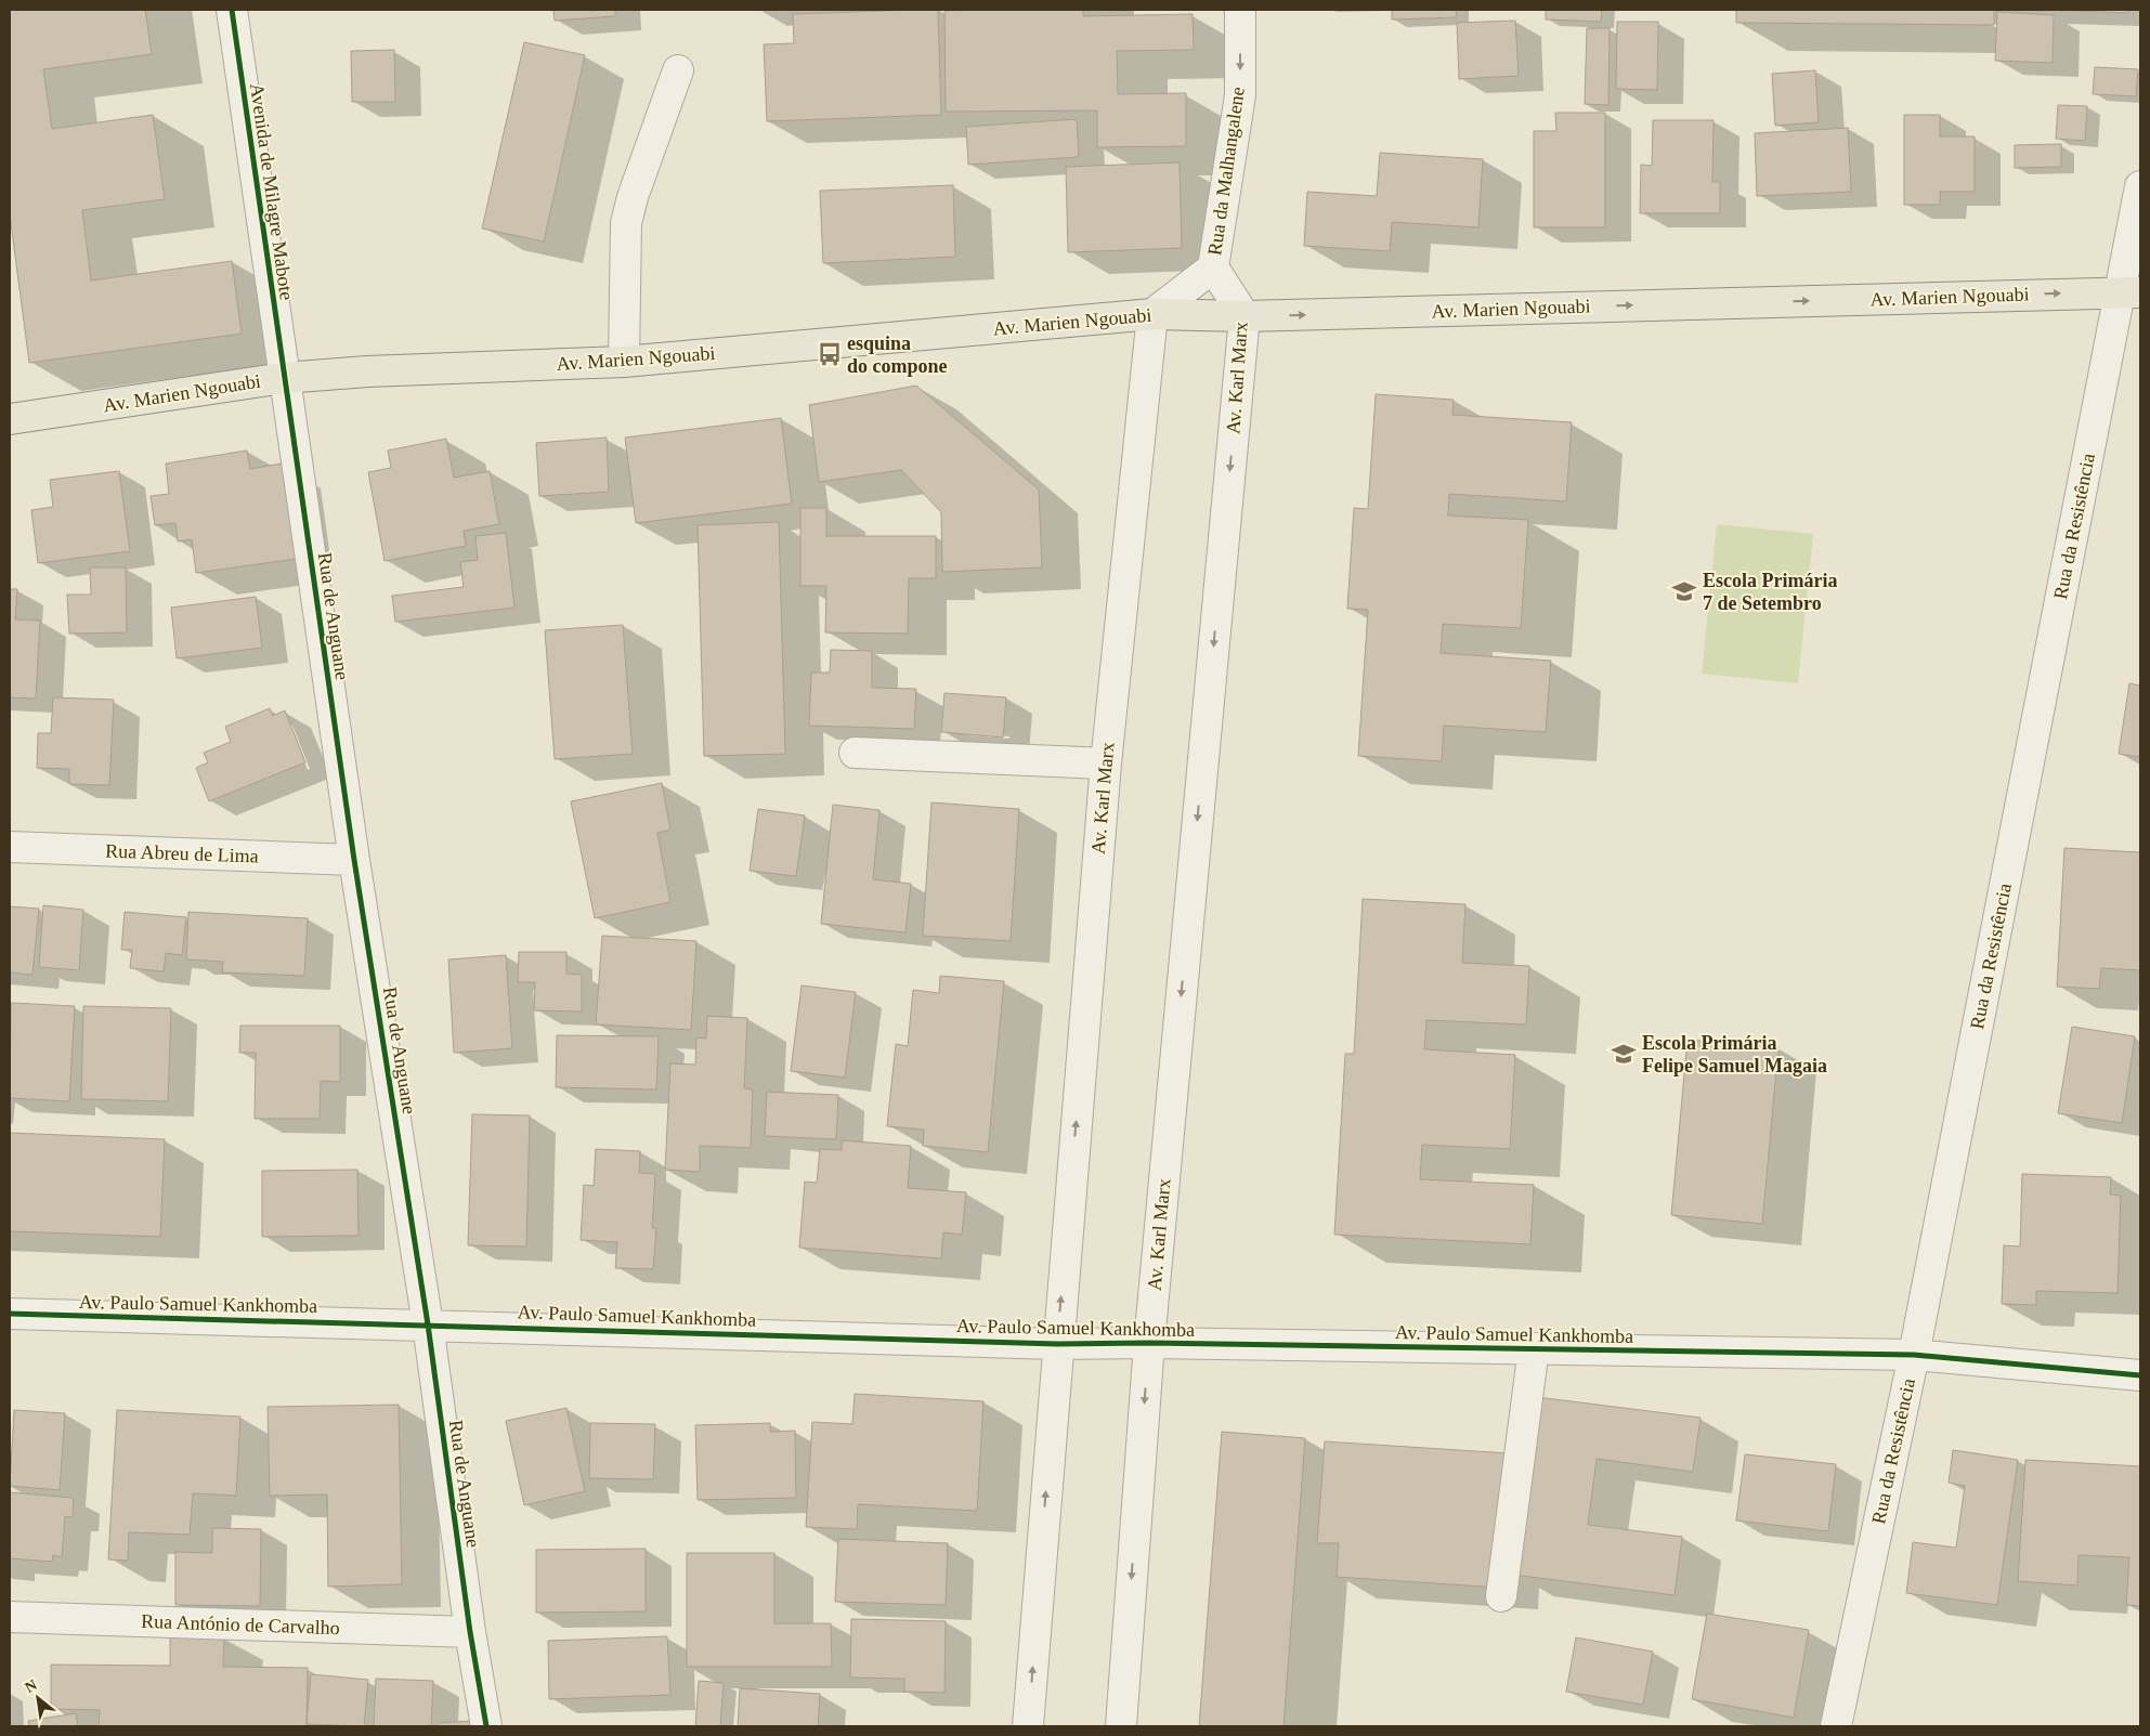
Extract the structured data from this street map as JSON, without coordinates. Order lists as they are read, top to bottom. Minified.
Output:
{"streets":{"main road":["Av. Marien Ngouabi"],"street":["Rua da Malhangalene","Avenida de Milagre Mabote","Av. Karl Marx","Rua da Resistência","Rua de Anguane","Rua Abreu de Lima","Av. Paulo Samuel Kankhomba","Rua António de Carvalho"]},"crossings":[["Rua da Malhangalene","Av. Karl Marx"],["Avenida de Milagre Mabote","Av. Marien Ngouabi"],["Avenida de Milagre Mabote","Rua de Anguane"],["Av. Marien Ngouabi","Av. Karl Marx"],["Av. Marien Ngouabi","Rua da Resistência"],["Av. Marien Ngouabi","Rua de Anguane"],["Av. Karl Marx","Av. Paulo Samuel Kankhomba"],["Rua da Resistência","Av. Paulo Samuel Kankhomba"],["Rua de Anguane","Rua Abreu de Lima"],["Rua de Anguane","Av. Paulo Samuel Kankhomba"],["Rua de Anguane","Rua António de Carvalho"]],"one_way":["Rua da Malhangalene","Av. Marien Ngouabi"],"places":{"bus stop":["esquina do compone"],"school or university":["Escola Primária 7 de Setembro","Escola Primária Felipe Samuel Magaia"]},"north":"top left"}
